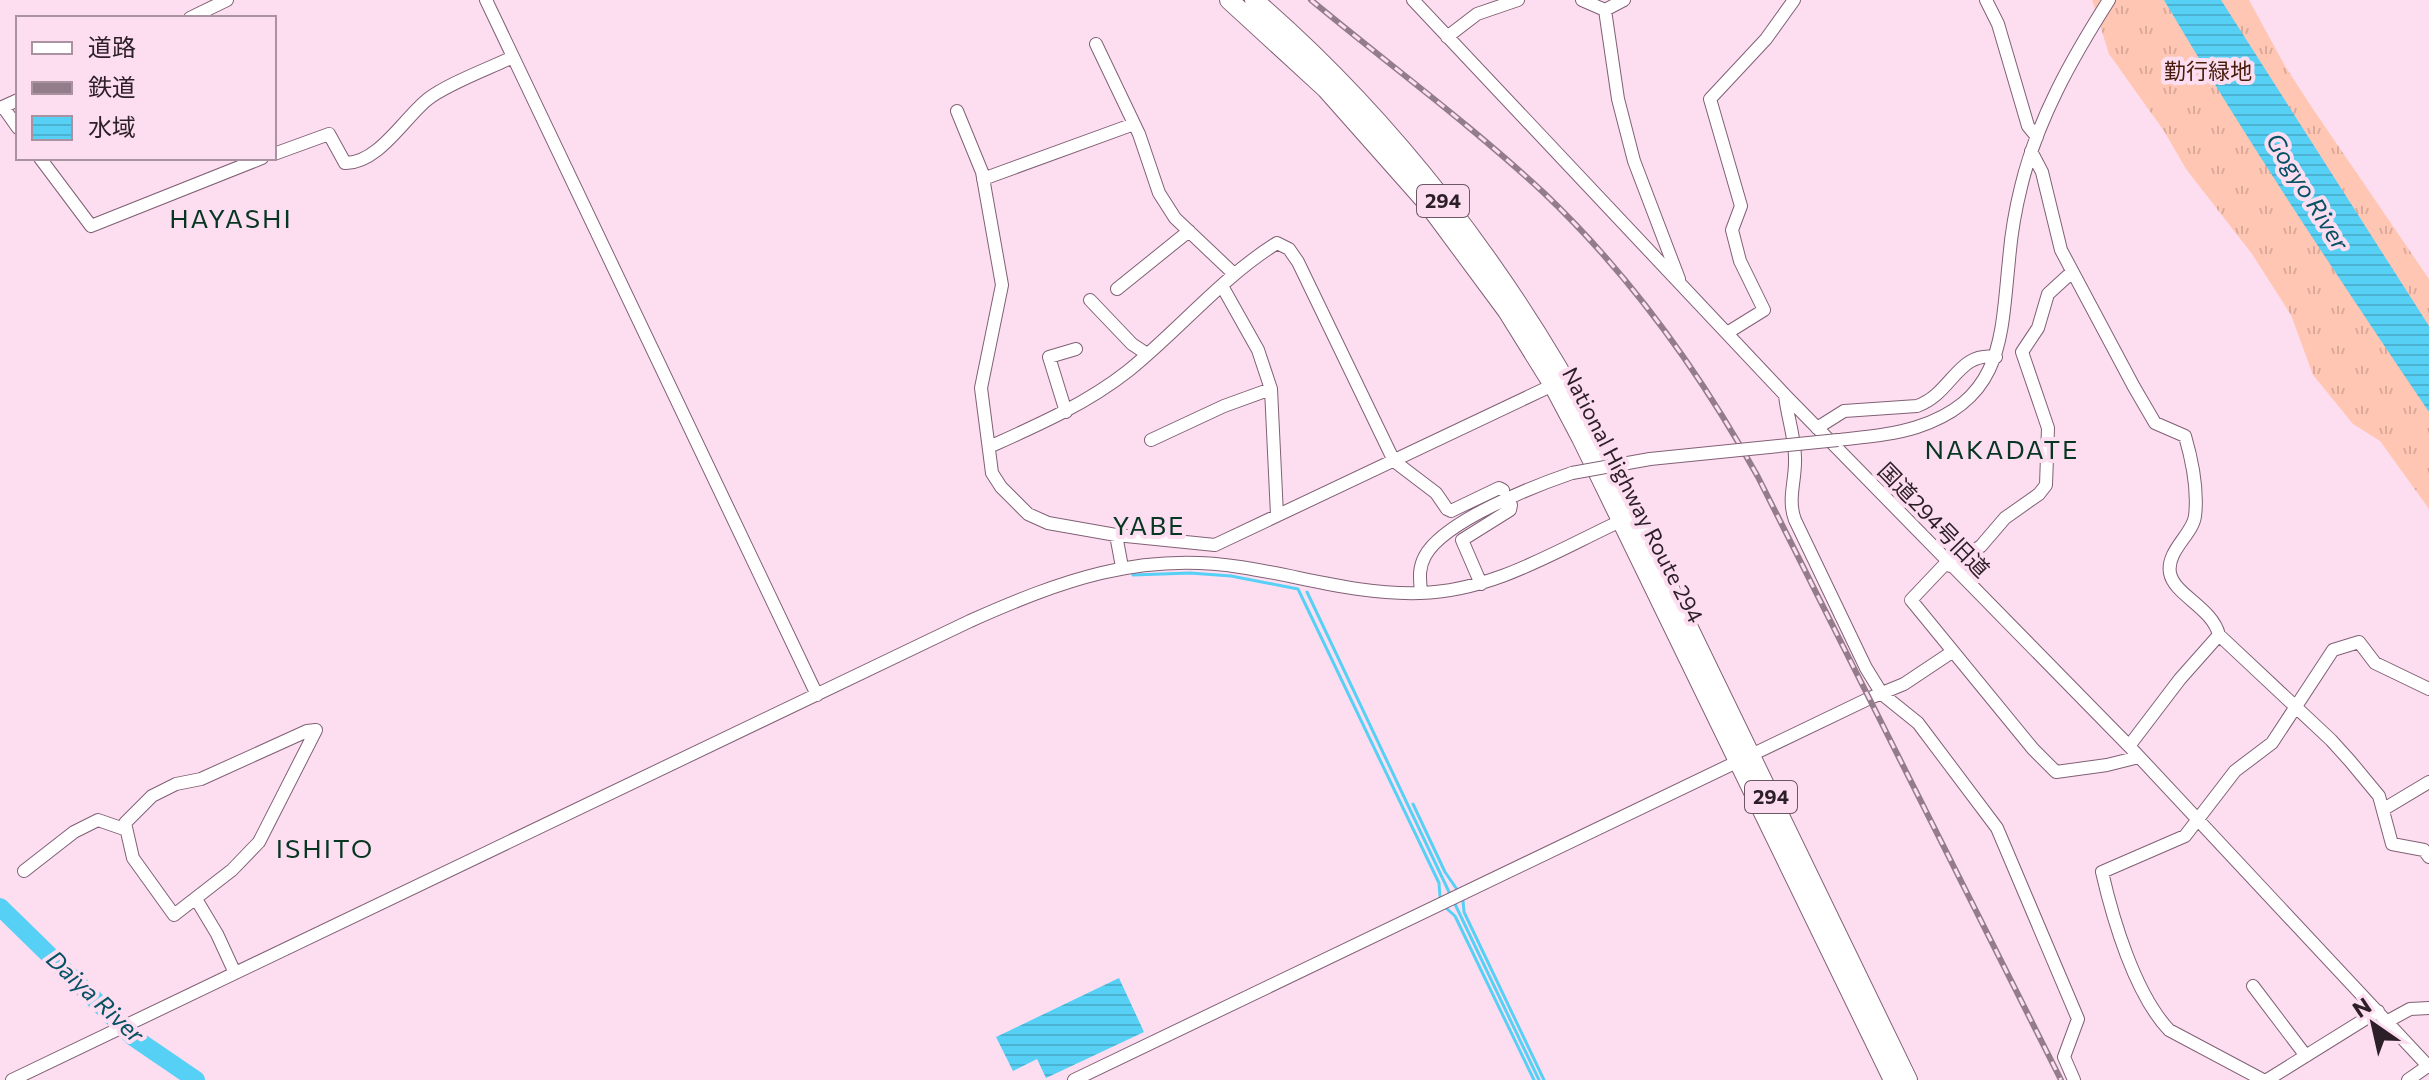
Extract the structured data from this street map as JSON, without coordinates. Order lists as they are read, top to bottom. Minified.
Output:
{"streets":{"highway":["294","National Highway Route 294"],"street":["国道294号旧道"]},"districts":["HAYASHI","NAKADATE","YABE","ISHITO"],"water":["Gogyo River","Daiya River"],"parks":["勤行緑地"],"legend":["道路","鉄道","水域"],"north":"top left"}
